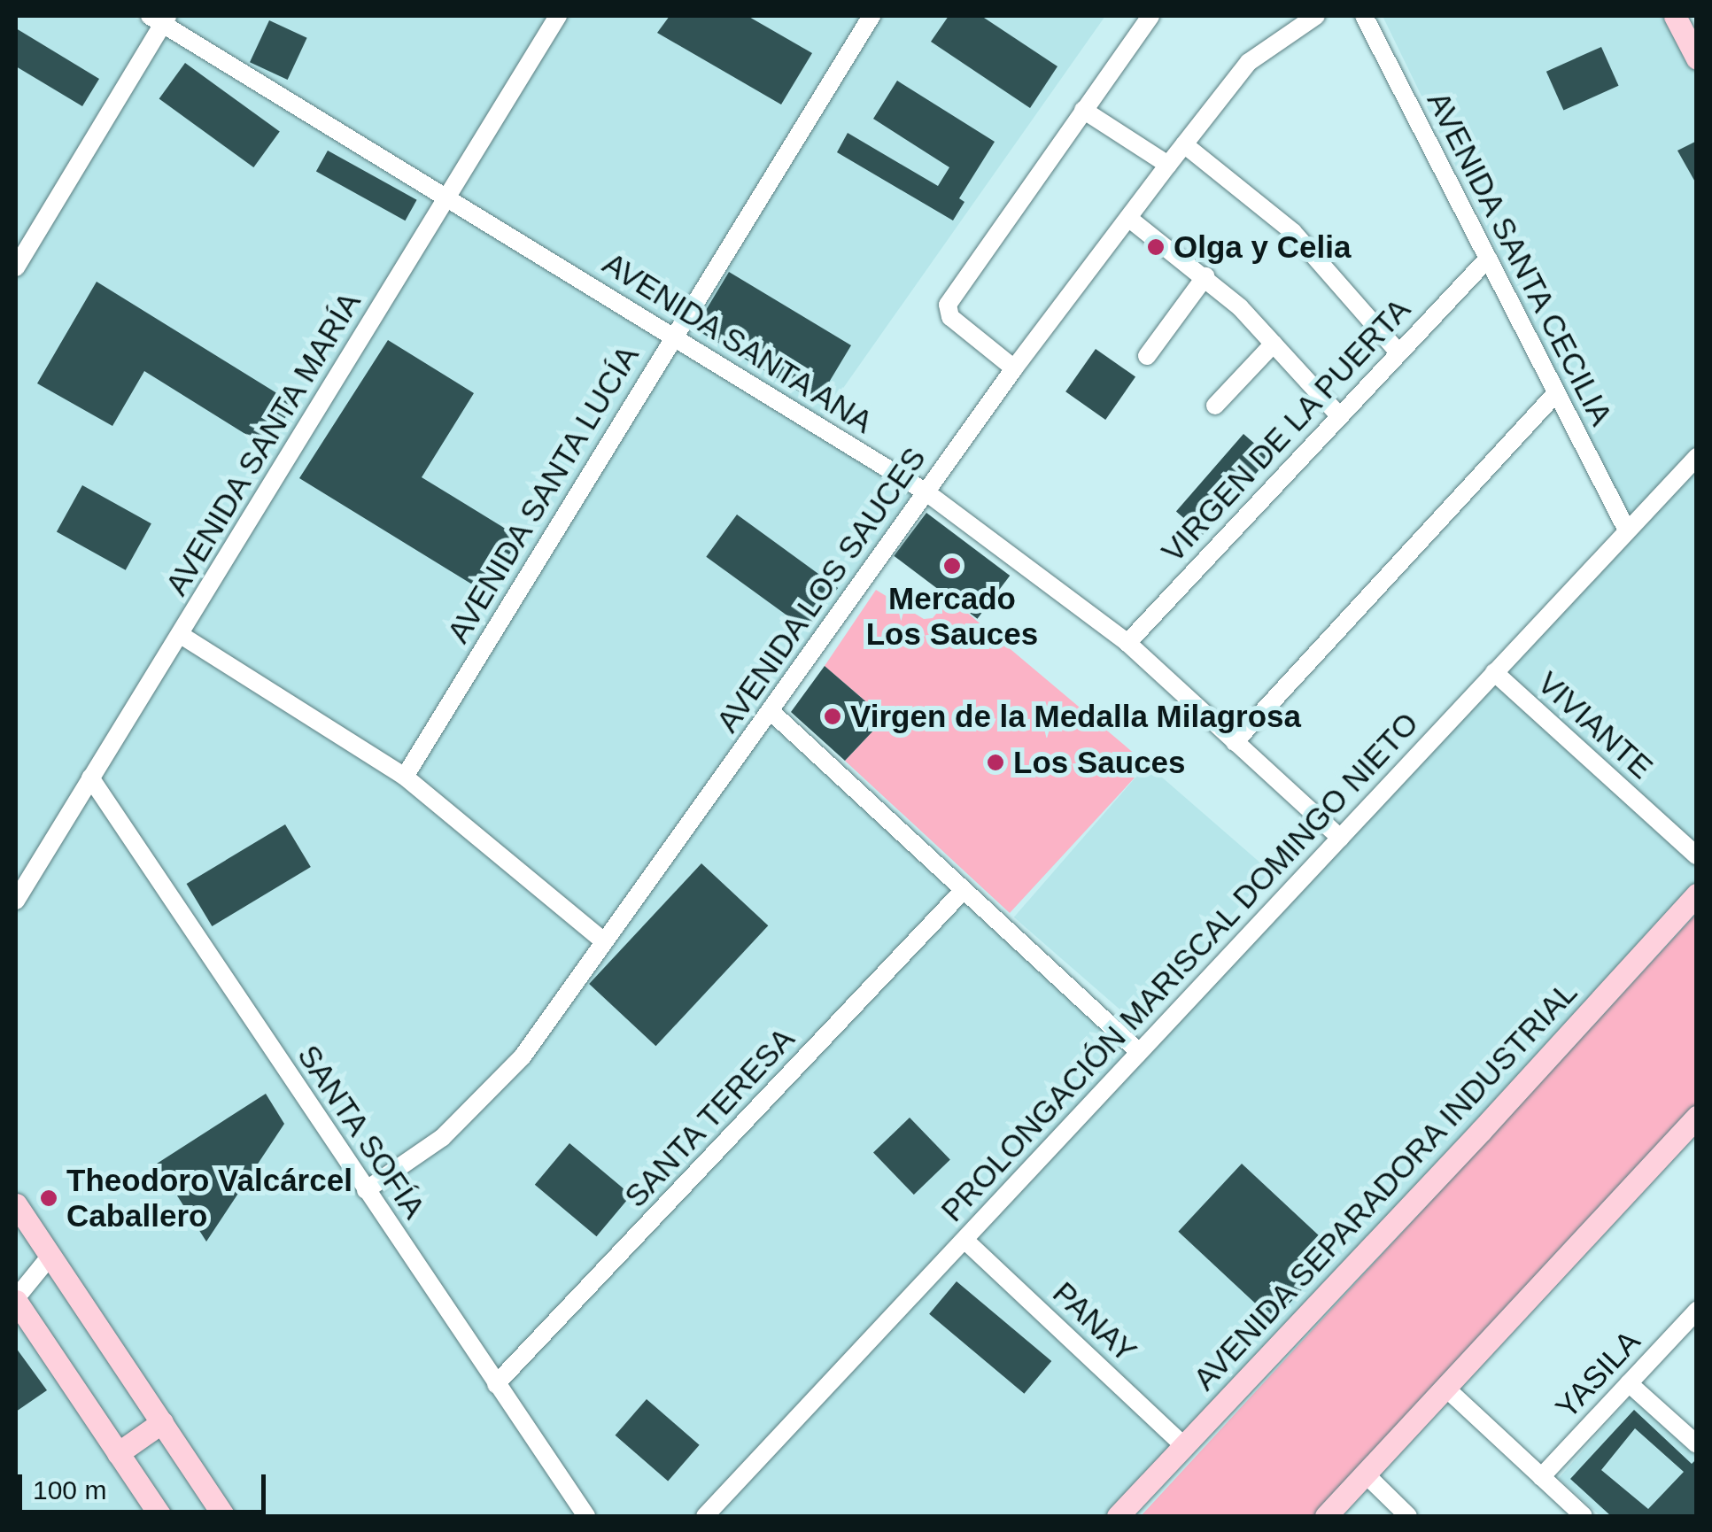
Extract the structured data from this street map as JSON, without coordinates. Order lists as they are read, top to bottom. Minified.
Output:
{"streets":{"main road":["AVENIDA SEPARADORA INDUSTRIAL"],"street":["AVENIDA SANTA CECILIA","AVENIDA SANTA ANA","VIRGEN DE LA PUERTA","AVENIDA SANTA MARÍA","AVENIDA SANTA LUCÍA","AVENIDA LOS SAUCES","VIVIANTE","PROLONGACIÓN MARISCAL DOMINGO NIETO","SANTA TERESA","SANTA SOFÍA","PANAY","YASILA"]},"crossings":[["AVENIDA SANTA CECILIA","VIRGEN DE LA PUERTA"],["AVENIDA SANTA CECILIA","PROLONGACIÓN MARISCAL DOMINGO NIETO"],["AVENIDA SANTA ANA","VIRGEN DE LA PUERTA"],["AVENIDA SANTA ANA","AVENIDA SANTA MARÍA"],["AVENIDA SANTA ANA","AVENIDA SANTA LUCÍA"],["AVENIDA SANTA ANA","AVENIDA LOS SAUCES"],["AVENIDA SANTA ANA","PROLONGACIÓN MARISCAL DOMINGO NIETO"],["AVENIDA SANTA MARÍA","SANTA SOFÍA"],["AVENIDA LOS SAUCES","SANTA SOFÍA"],["VIVIANTE","PROLONGACIÓN MARISCAL DOMINGO NIETO"],["PROLONGACIÓN MARISCAL DOMINGO NIETO","PANAY"],["SANTA TERESA","SANTA SOFÍA"],["AVENIDA SEPARADORA INDUSTRIAL","PANAY"]],"places":["Olga y Celia","Mercado Los Sauces","Virgen de la Medalla Milagrosa","Los Sauces","Theodoro Valcárcel Caballero"],"scale_bar":"100 m"}
